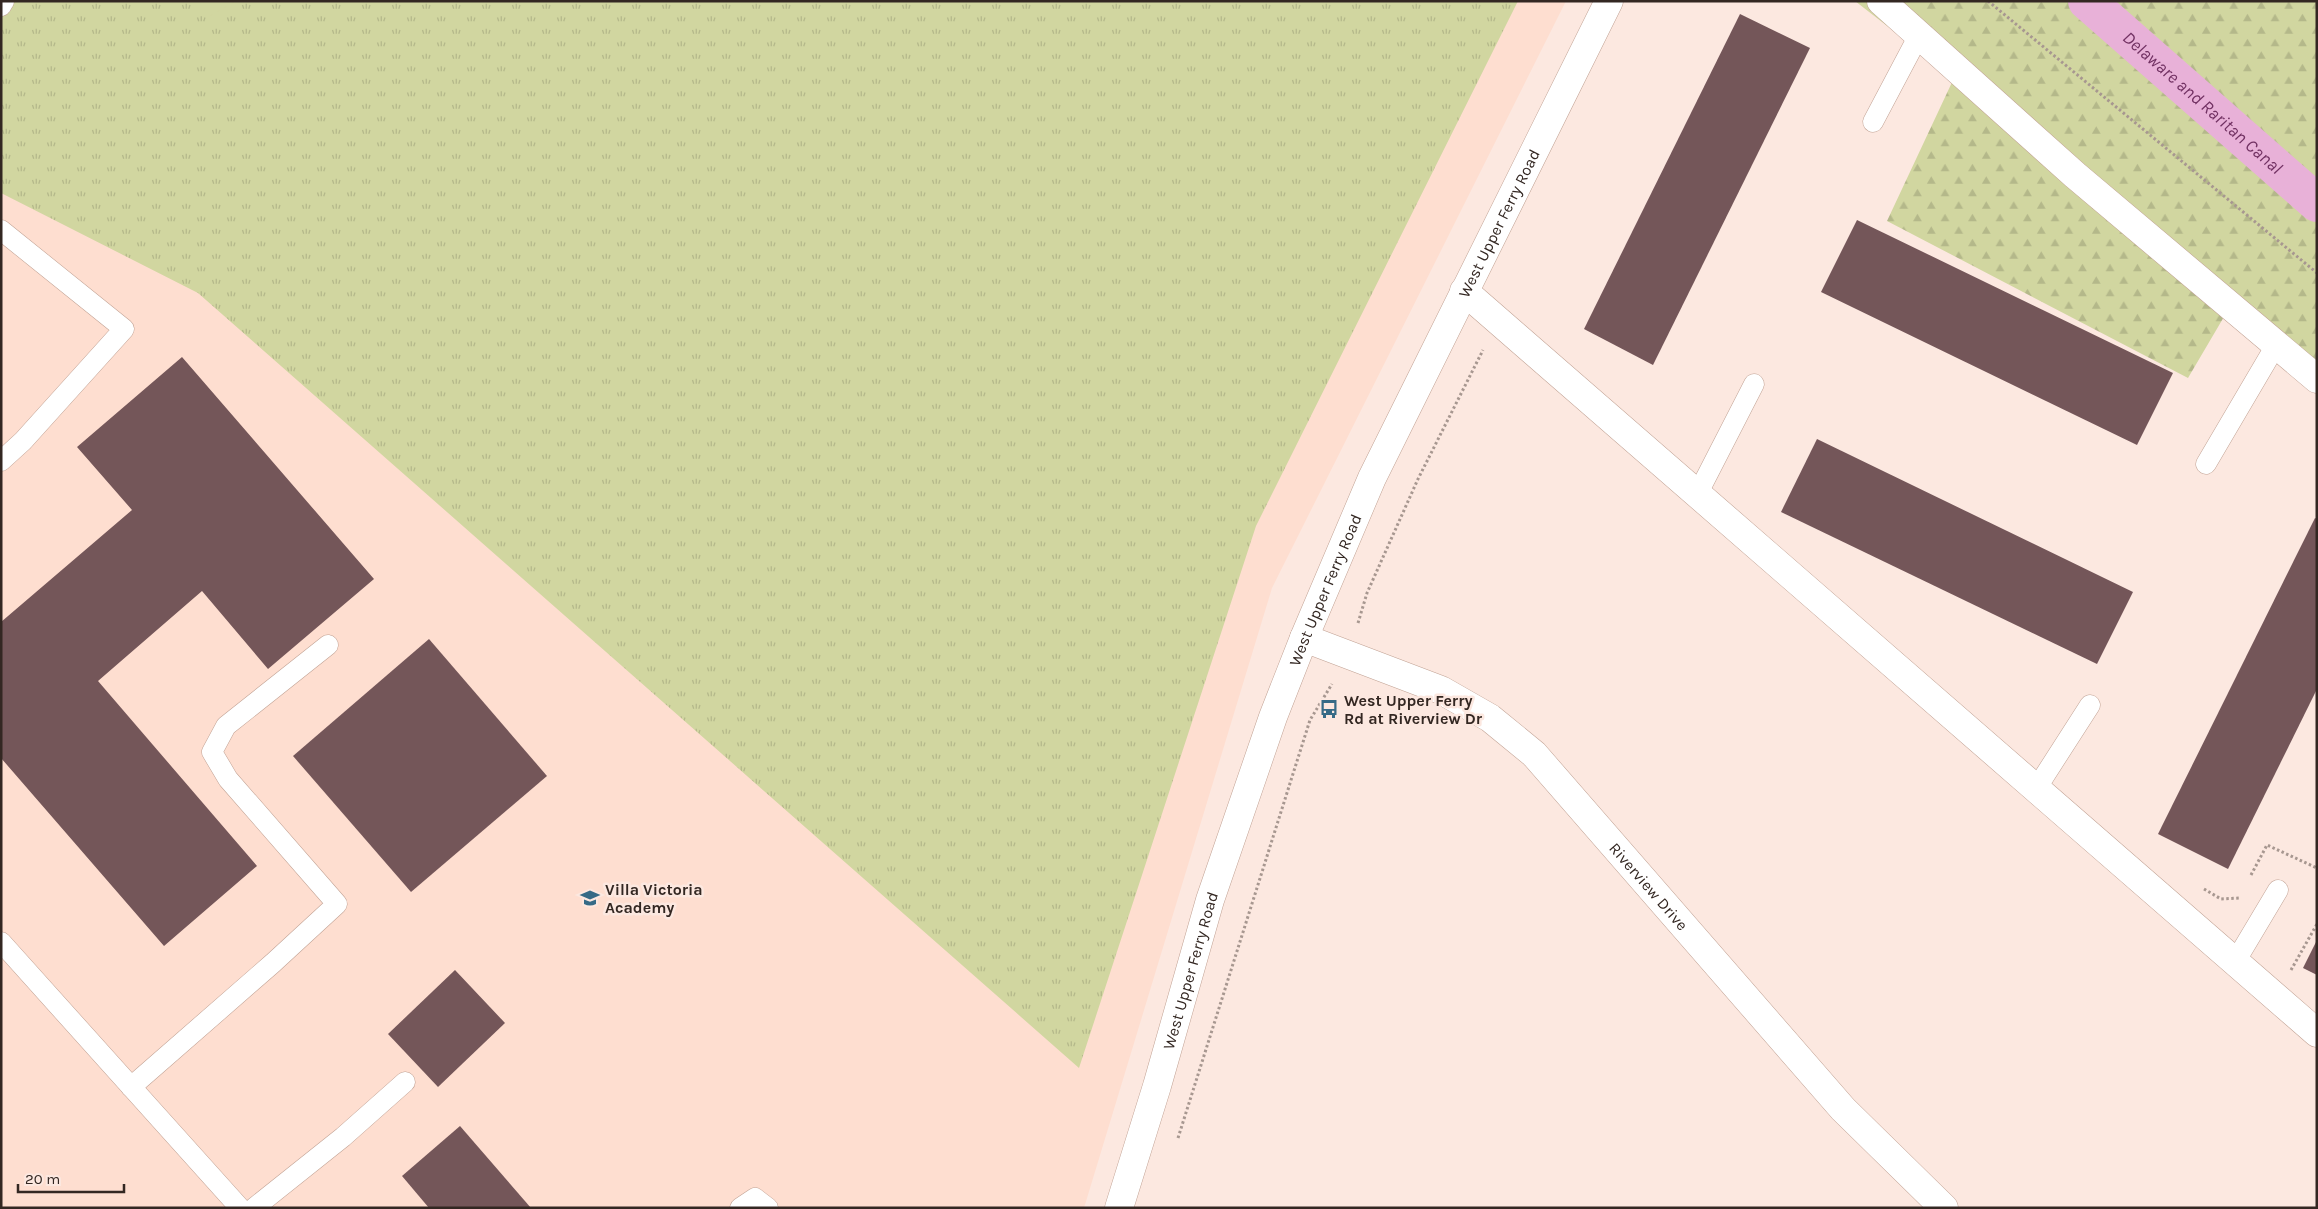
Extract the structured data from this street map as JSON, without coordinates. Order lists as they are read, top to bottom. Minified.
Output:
{"streets":{"street":["West Upper Ferry Road","Riverview Drive"]},"crossings":[["West Upper Ferry Road","Riverview Drive"]],"water":["Delaware and Raritan Canal"],"places":{"bus stop":["West Upper Ferry Rd at Riverview Dr"],"school or university":["Villa Victoria Academy"]},"scale_bar":"20 m"}
